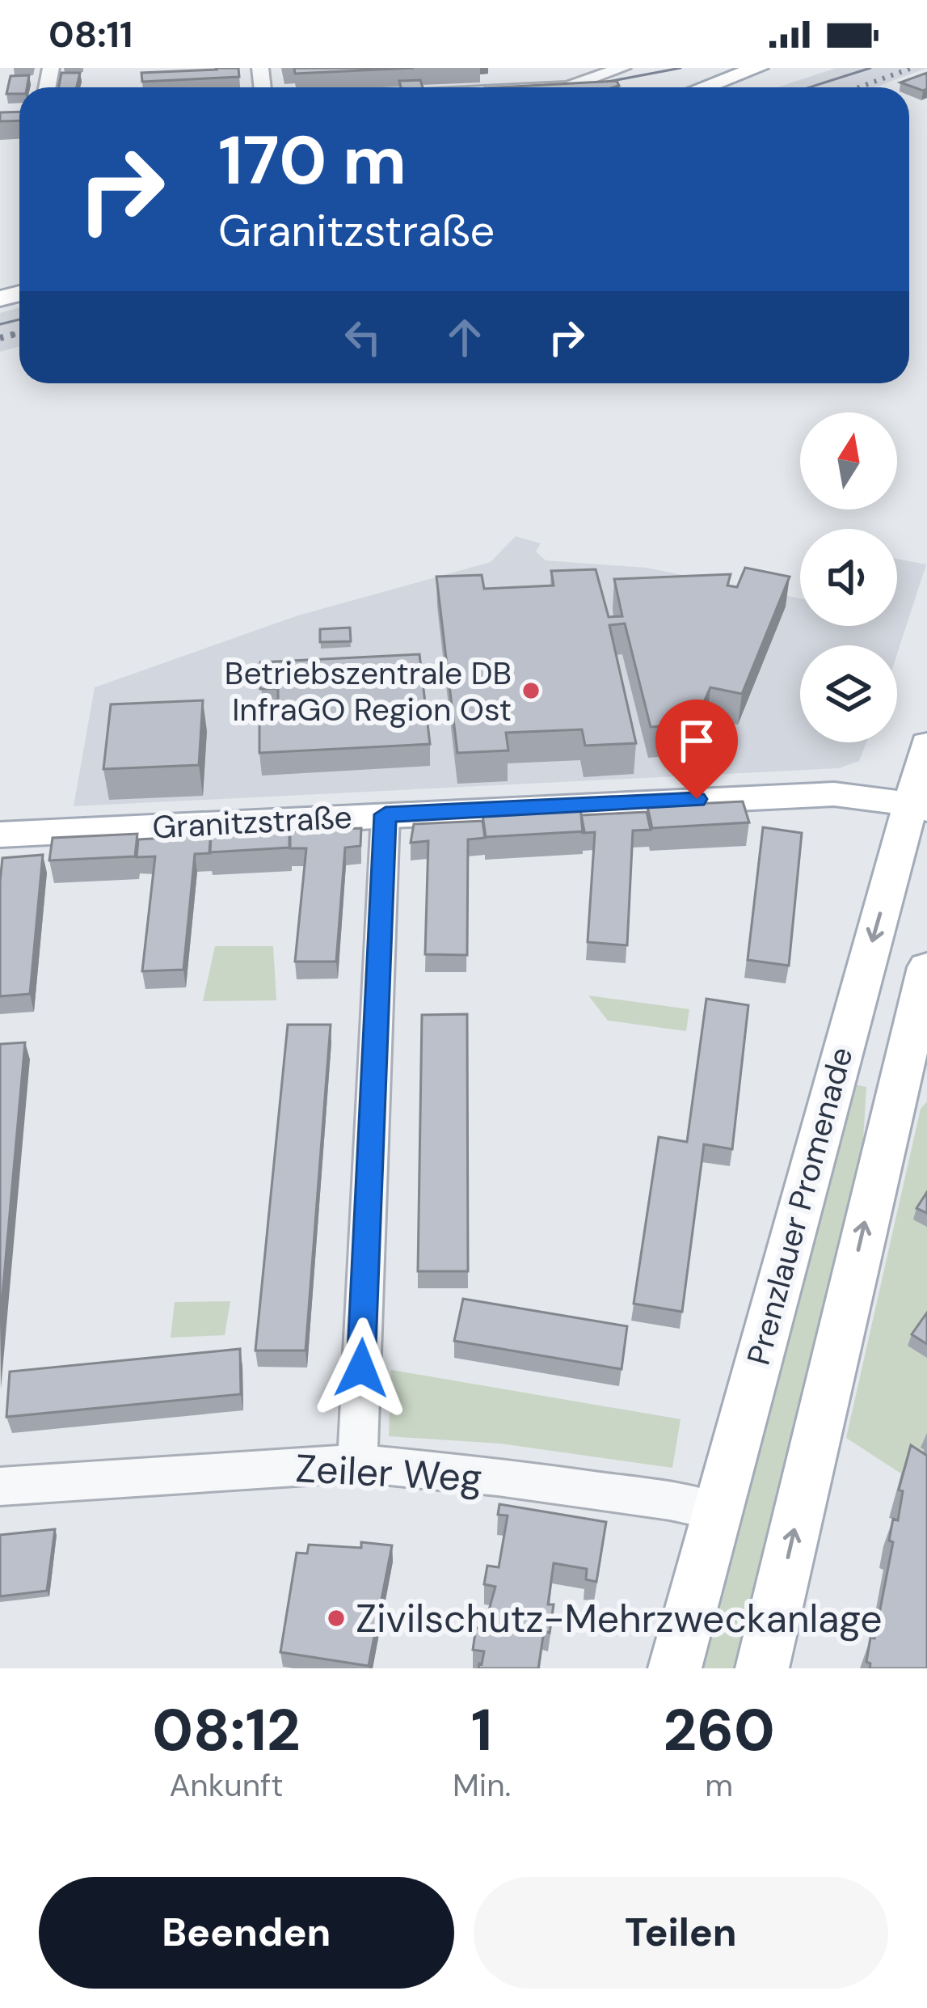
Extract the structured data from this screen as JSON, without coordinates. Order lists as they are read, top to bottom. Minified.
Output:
{"streets":{"main road":["Granitzstraße","Prenzlauer Promenade"],"street":["Zeiler Weg"]},"crossings":[["Granitzstraße","Prenzlauer Promenade"],["Prenzlauer Promenade","Zeiler Weg"]],"places":["Betriebszentrale DB InfraGO Region Ost","Zivilschutz-Mehrzweckanlage"],"north":"top","page":{"status":"08:11","turn":["170 m","Granitzstraße"],"eta":["08:12","Ankunft","1","Min.","260","m"],"buttons":["Beenden","Teilen"]}}
